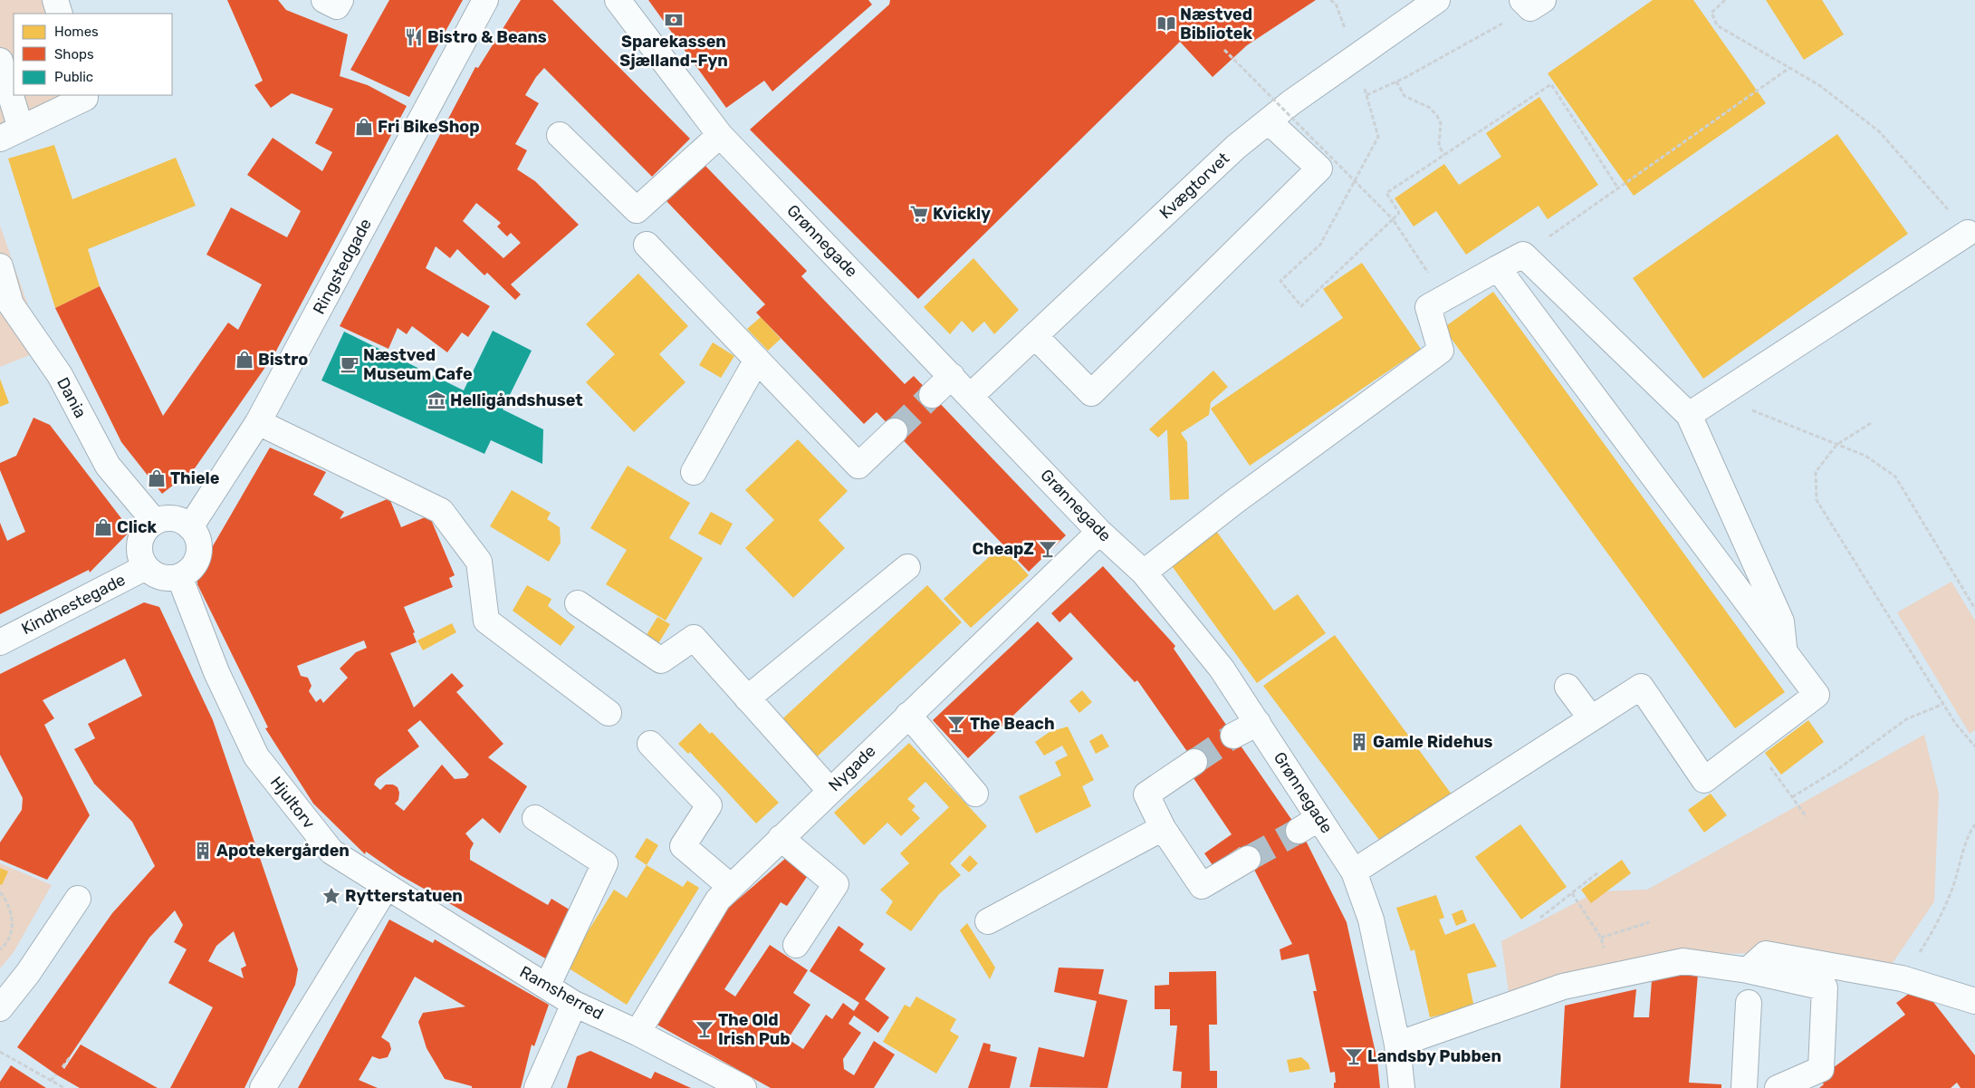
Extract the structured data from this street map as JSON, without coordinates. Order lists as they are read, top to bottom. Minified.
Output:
{"streets":{"street":["Kvægtorvet","Grønnegade","Ringstedgade","Dania","Kindhestegade","Nygade","Hjultorv","Ramsherred"]},"crossings":[["Kvægtorvet","Grønnegade"],["Grønnegade","Nygade"],["Ringstedgade","Dania"],["Ringstedgade","Kindhestegade"],["Ringstedgade","Hjultorv"],["Dania","Kindhestegade"],["Dania","Hjultorv"],["Kindhestegade","Hjultorv"],["Nygade","Ramsherred"],["Hjultorv","Ramsherred"]],"places":{"bank":["Sparekassen Sjælland-Fyn"],"library":["Næstved Bibliotek"],"restaurant":["Bistro & Beans"],"shop":["Fri BikeShop","Bistro","Thiele","Click"],"supermarket":["Kvickly"],"cafe":["Næstved Museum Cafe"],"museum":["Helligåndshuset"],"bar":["CheapZ","The Beach","The Old Irish Pub","Landsby Pubben"],"building":["Gamle Ridehus","Apotekergården"],"place":["Rytterstatuen"]},"legend":["Homes","Shops","Public"]}
